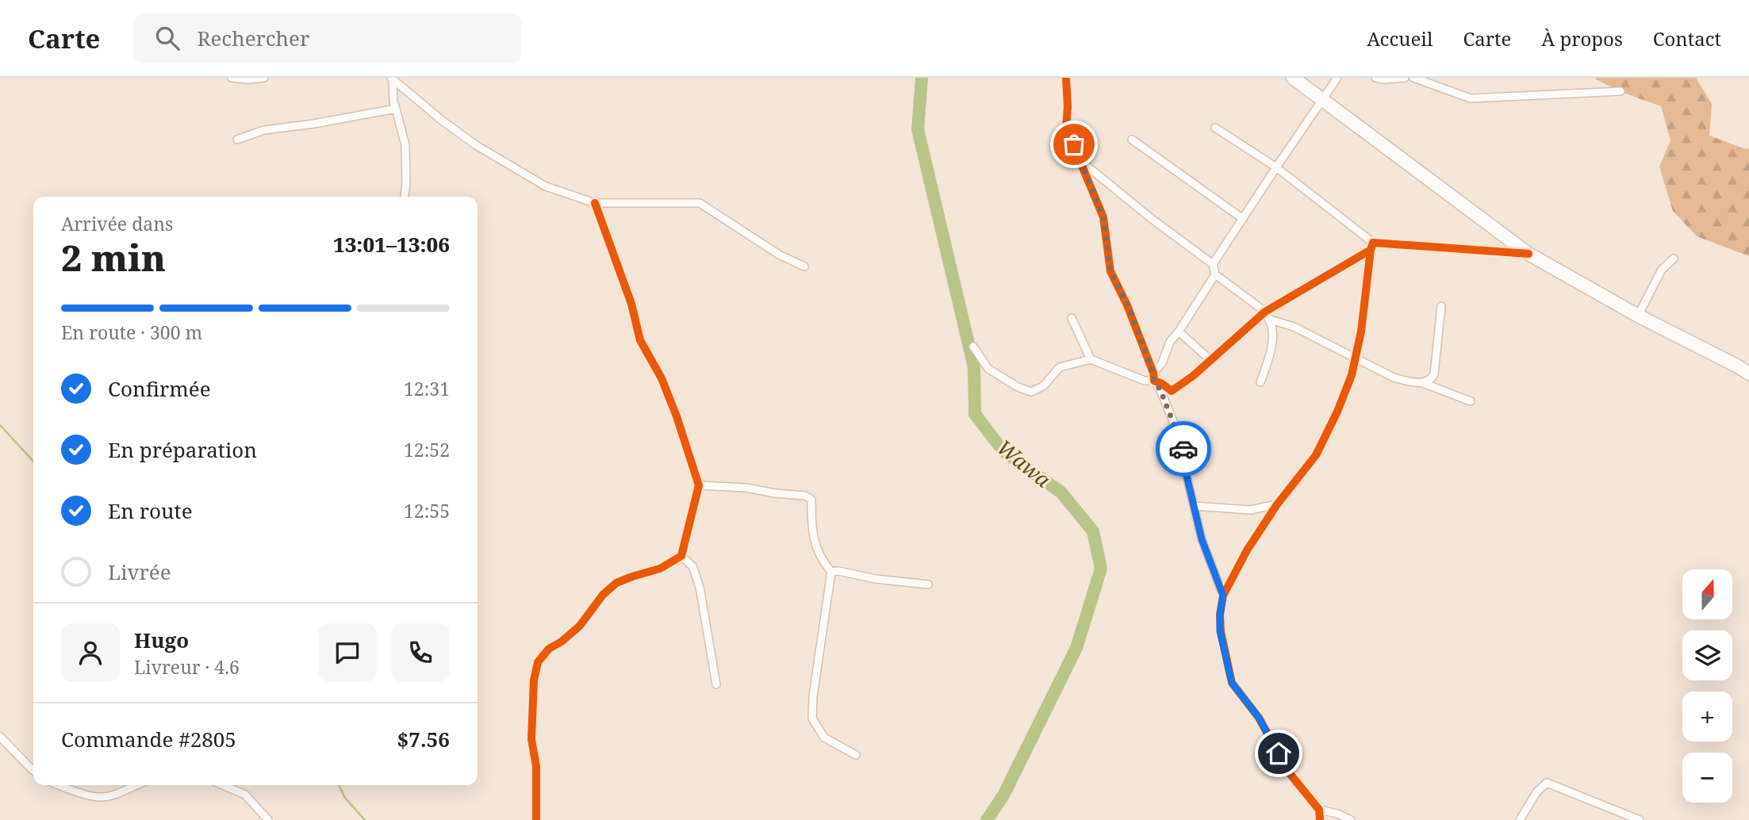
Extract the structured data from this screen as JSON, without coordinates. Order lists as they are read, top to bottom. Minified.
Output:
{"water":["Wawa"],"north":"top","page":{"header":"Carte","search":"Rechercher","nav":["Accueil","Carte","À propos","Contact"],"heading":["2 min","Arrivée dans","13:01–13:06"],"panel":["Hugo","Livreur · 4.6","Commande #2805","$7.56"],"bar":"En route · 300 m","list":[["Confirmée","12:31"],["En préparation","12:52"],["En route","12:55"],"Livrée"],"map_buttons":["+","−"]}}
